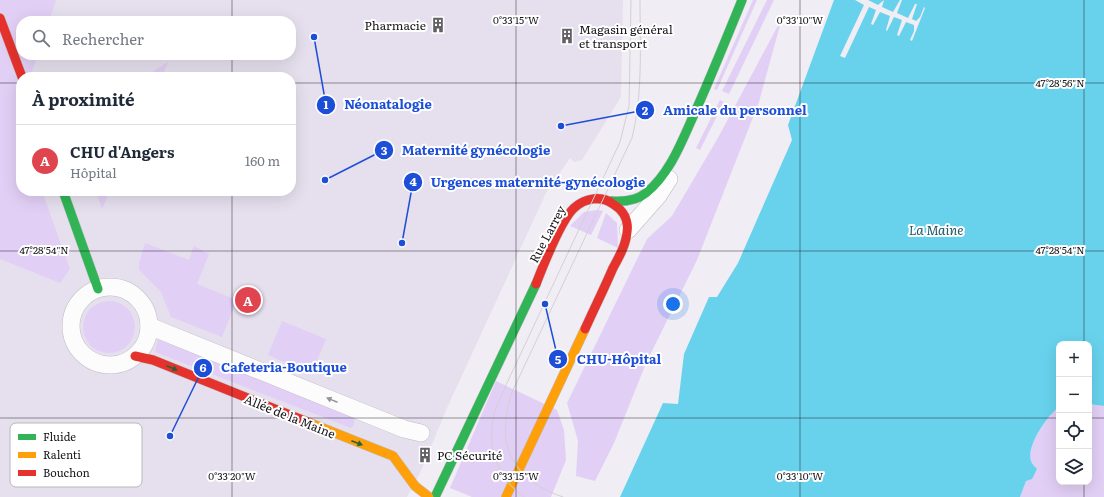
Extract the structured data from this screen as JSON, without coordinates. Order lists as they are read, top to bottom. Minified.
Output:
{"streets":{"street":["Rue Larrey","Allée de la Maine"]},"water":["La Maine"],"places":{"building":["Pharmacie","Magasin général et transport","PC Sécurité"],"other":["Néonatalogie","Amicale du personnel","Maternité gynécologie","Urgences maternité-gynécologie","CHU-Hôpital","Cafeteria-Boutique"]},"legend":["Fluide","Ralenti","Bouchon"],"page":{"search":"Rechercher","heading":"À proximité","list":[{"mark":"A","name":"CHU d'Angers","note":"Hôpital","value":"160 m"}],"pins":"A","map_buttons":["+","−"]},"coordinates":["0°33'15\"W","0°33'10\"W","47°28'56\"N","47°28'54\"N","0°33'20\"W"]}
